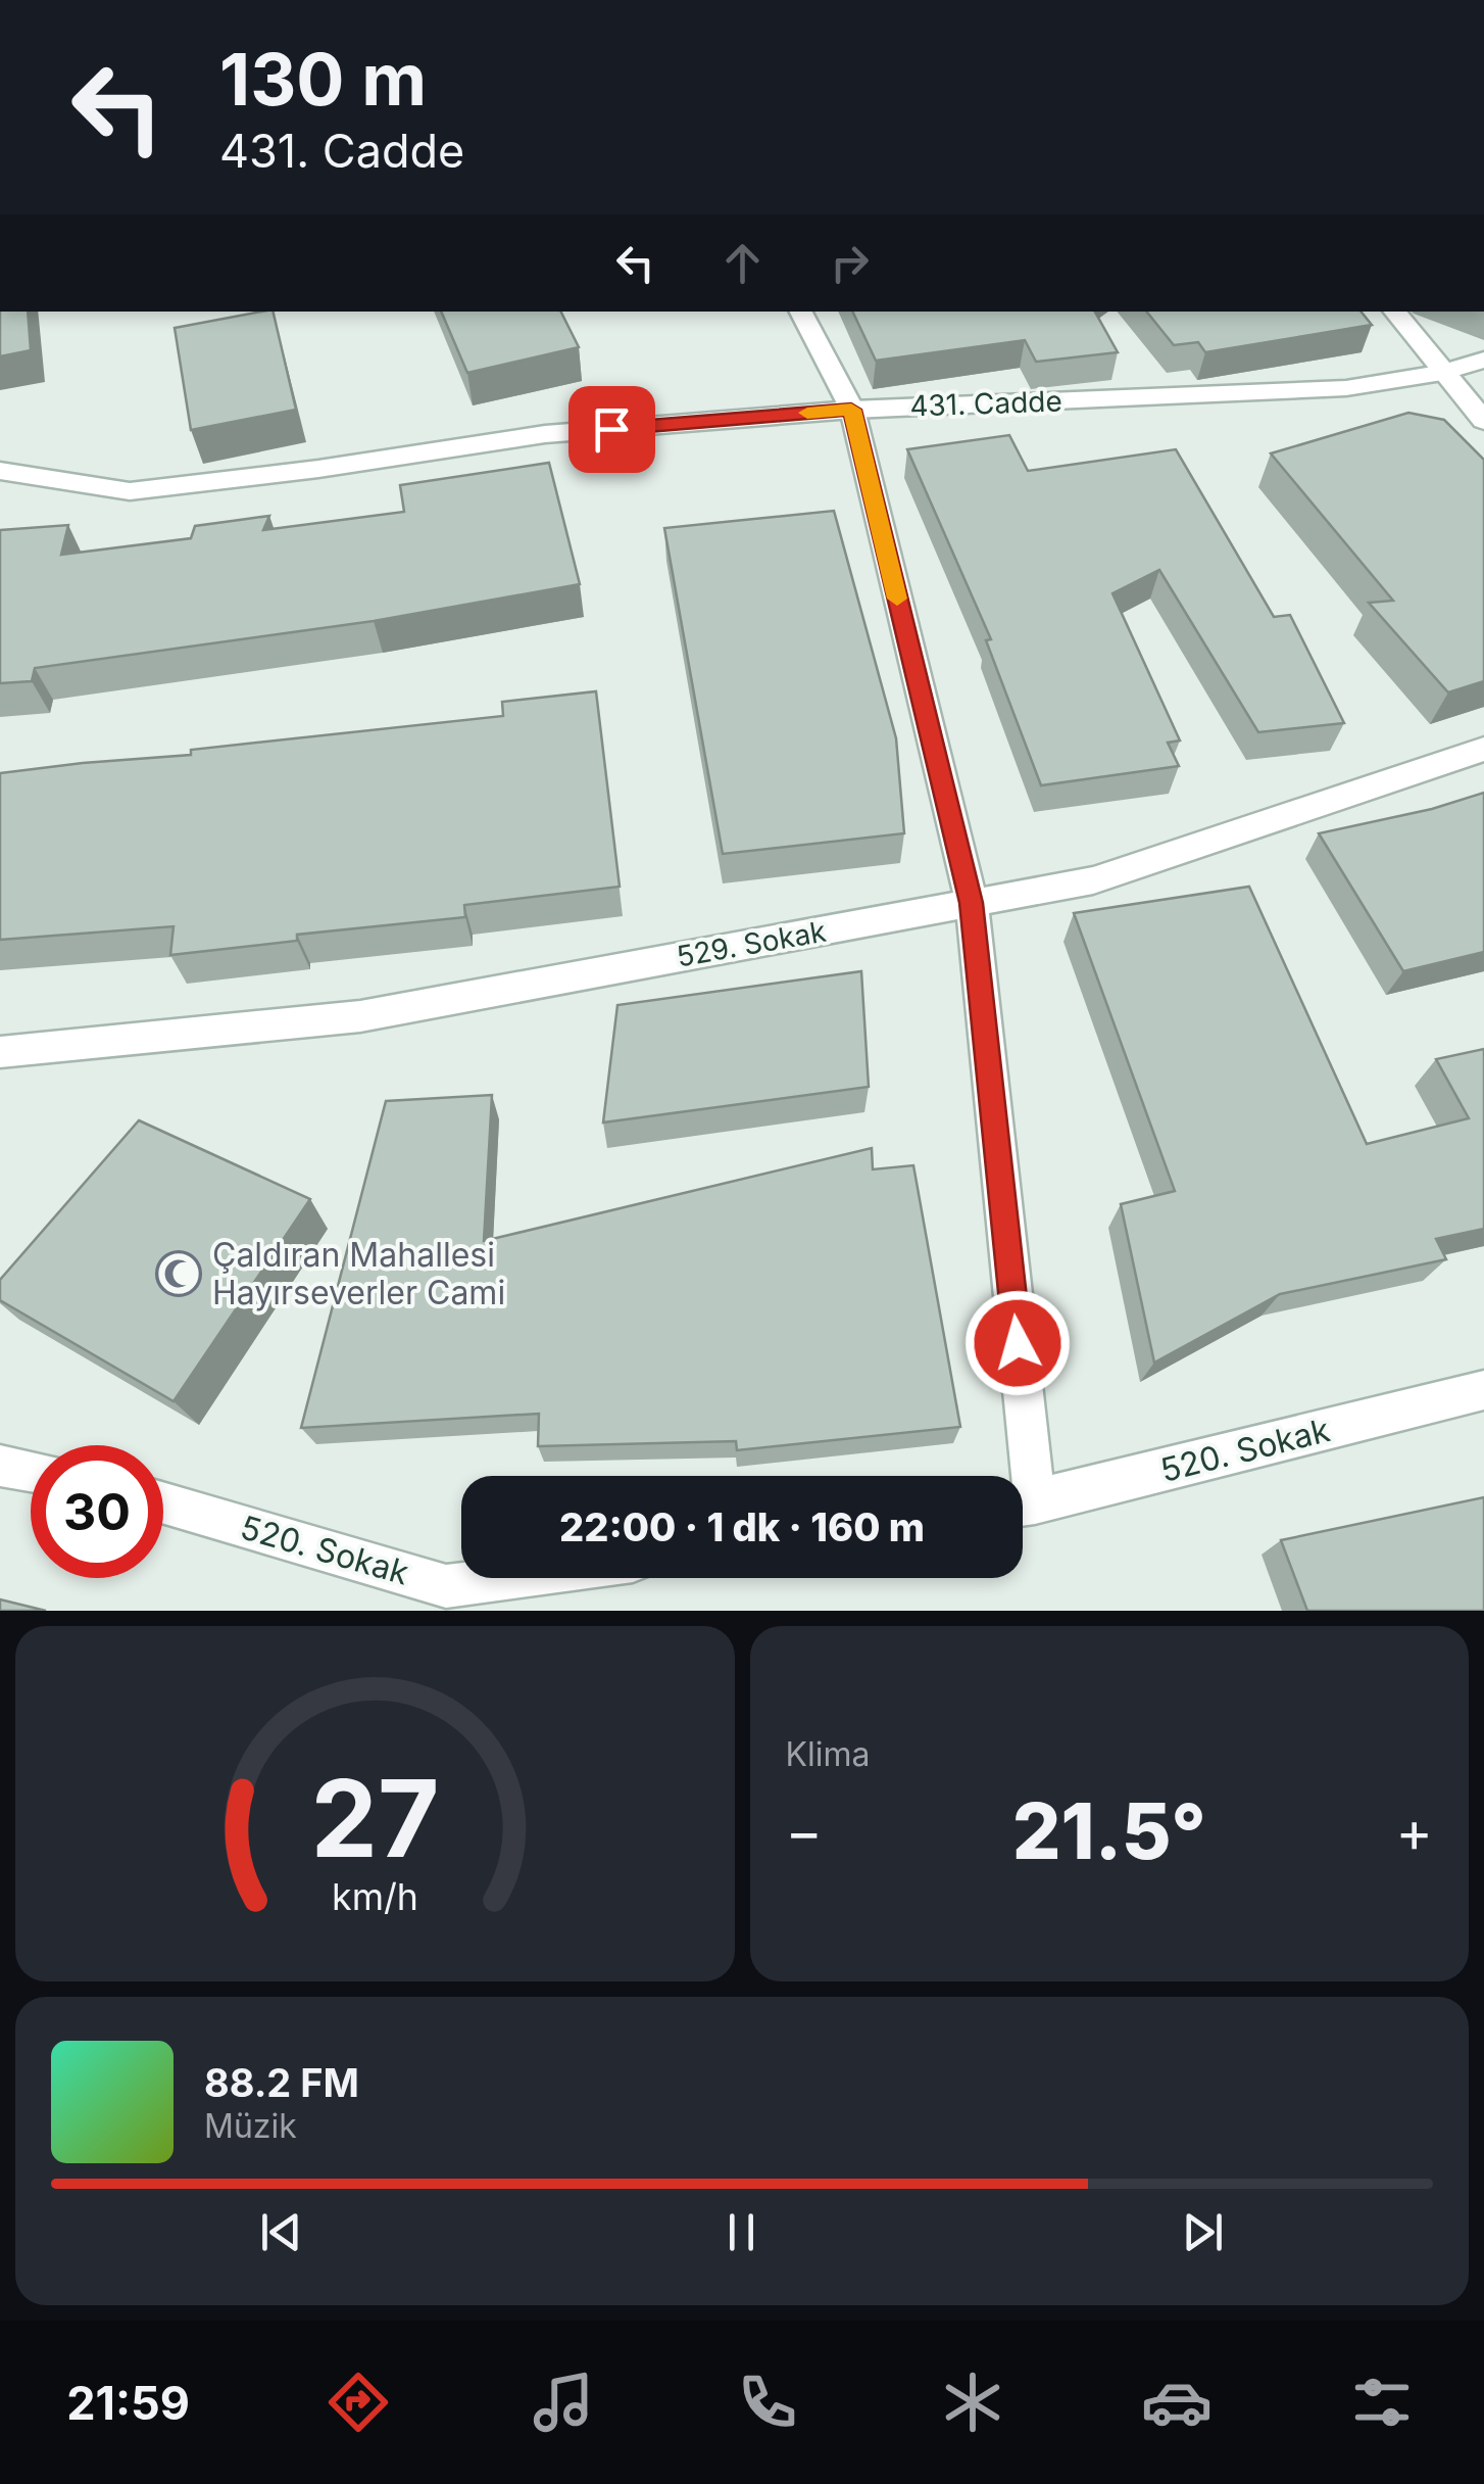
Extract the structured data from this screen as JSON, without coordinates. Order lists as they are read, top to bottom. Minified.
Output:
{"streets":{"street":["431. Cadde","529. Sokak","520. Sokak"]},"places":{"mosque":["Çaldıran Mahallesi Hayırseverler Cami"]},"page":{"turn":["130 m","431. Cadde"],"limit":"30","trip":"22:00 · 1 dk · 160 m","tile":"Klima","heat":["−","21.5°","+"],"song":["88.2 FM","Müzik"],"tabs":"21:59","gauge":["27","km/h"]}}
